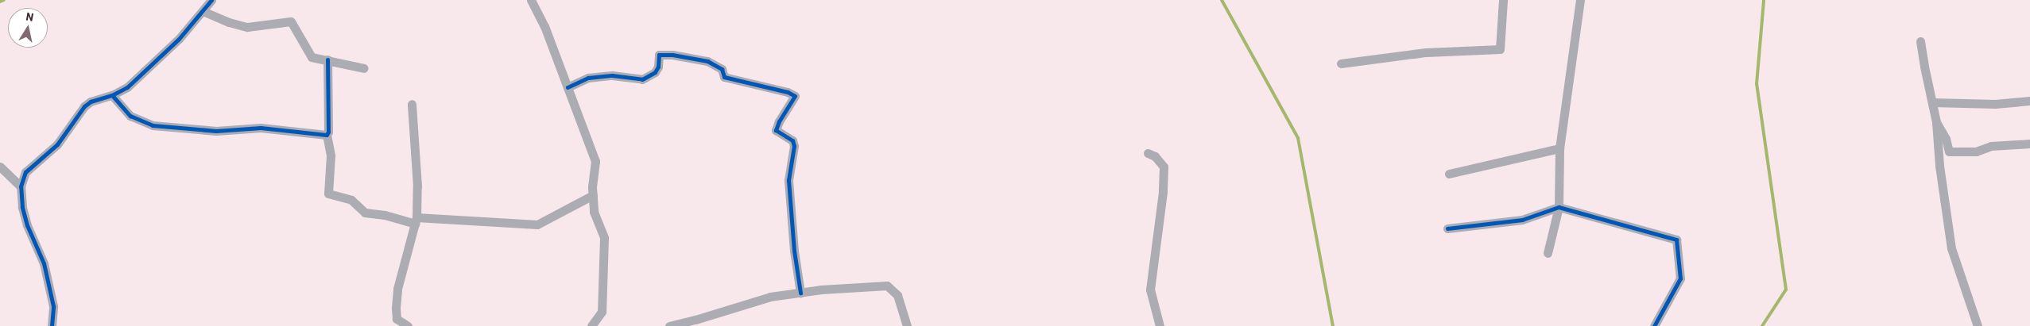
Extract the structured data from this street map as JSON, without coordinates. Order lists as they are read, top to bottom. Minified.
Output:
{"north":"top"}
